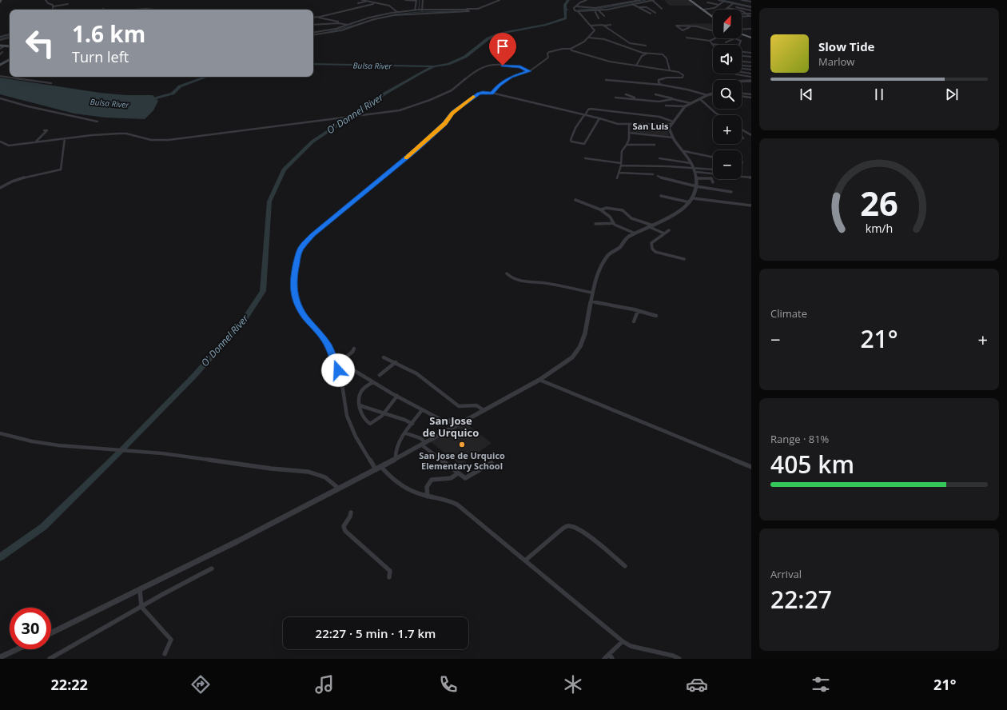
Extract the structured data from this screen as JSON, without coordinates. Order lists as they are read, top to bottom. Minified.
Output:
{"districts":["San Luis","San Jose de Urquico"],"water":["Bulsa River","O' Donnel River"],"places":["San Jose de Urquico Elementary School"],"north":"top right","page":{"map_buttons":["+","−"],"turn":["1.6 km","Turn left"],"song":["Slow Tide","Marlow"],"tile":["Climate",["Range · 81%","405 km"],["Arrival","22:27"]],"heat":["−","21°","+"],"limit":"30","trip":"22:27 · 5 min · 1.7 km","tabs":["22:22","21°"],"gauge":["26","km/h"]}}
